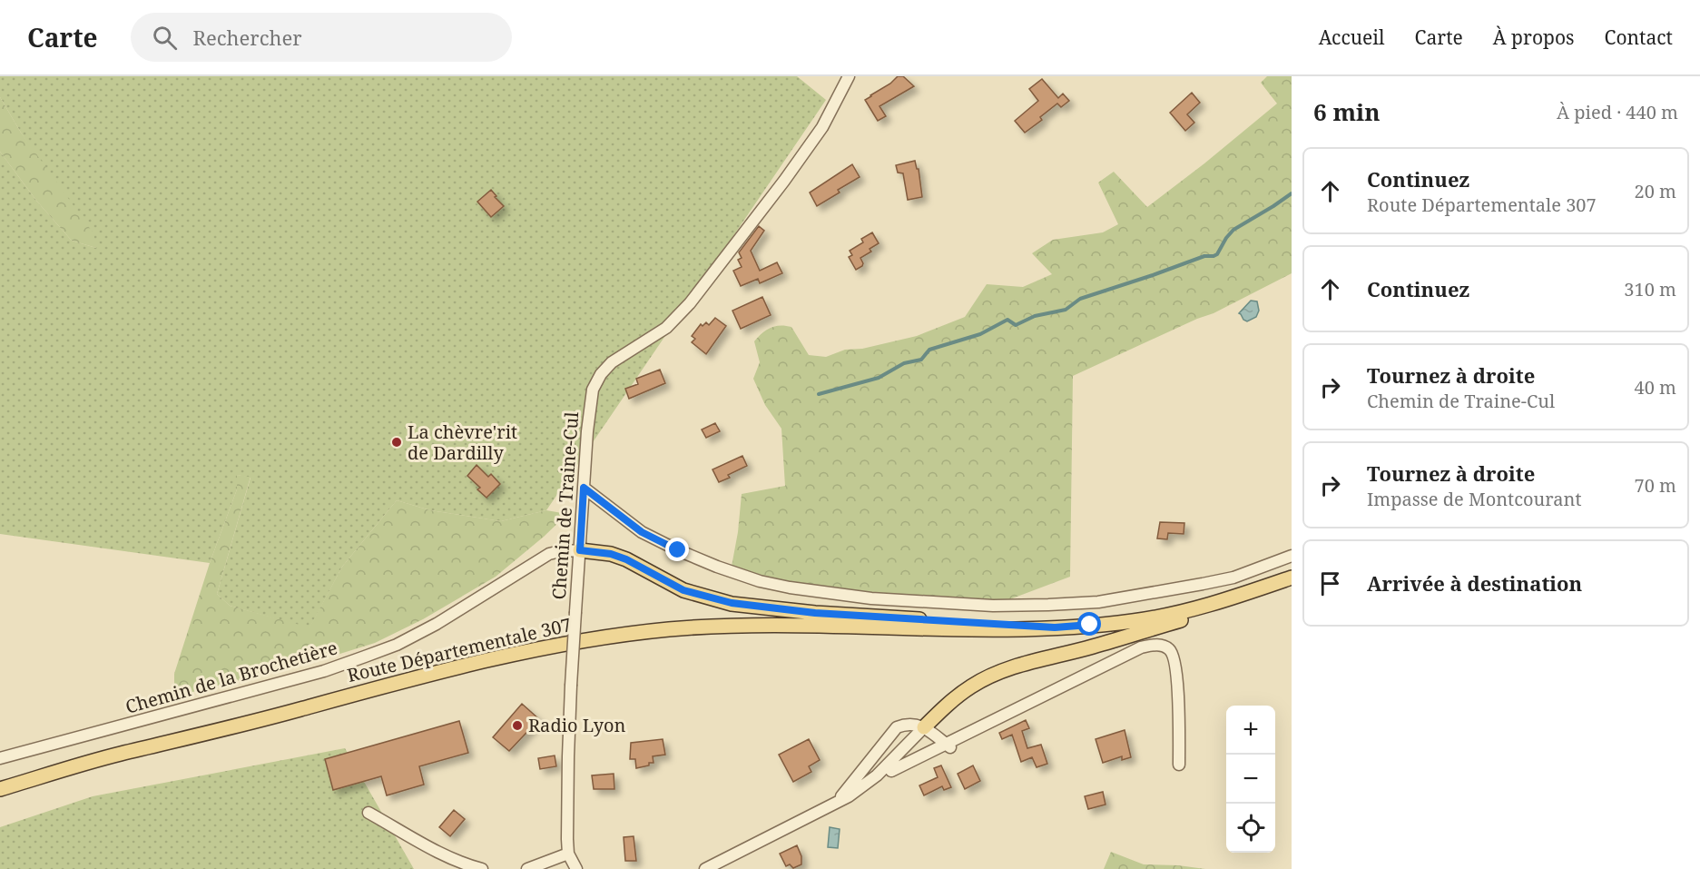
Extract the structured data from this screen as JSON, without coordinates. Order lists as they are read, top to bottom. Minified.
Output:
{"streets":{"main road":["Route Départementale 307"],"street":["Chemin de Traine-Cul","Chemin de la Brochetière"]},"crossings":[["Chemin de Traine-Cul","Chemin de la Brochetière"]],"places":["La chèvre'rit de Dardilly","Radio Lyon"],"page":{"header":"Carte","search":"Rechercher","nav":["Accueil","Carte","À propos","Contact"],"heading":["6 min","À pied · 440 m"],"list":[["Continuez","Route Départementale 307","20 m"],["Continuez","310 m"],["Tournez à droite","Chemin de Traine-Cul","40 m"],["Tournez à droite","Impasse de Montcourant","70 m"],"Arrivée à destination"],"map_buttons":["+","−"]}}
